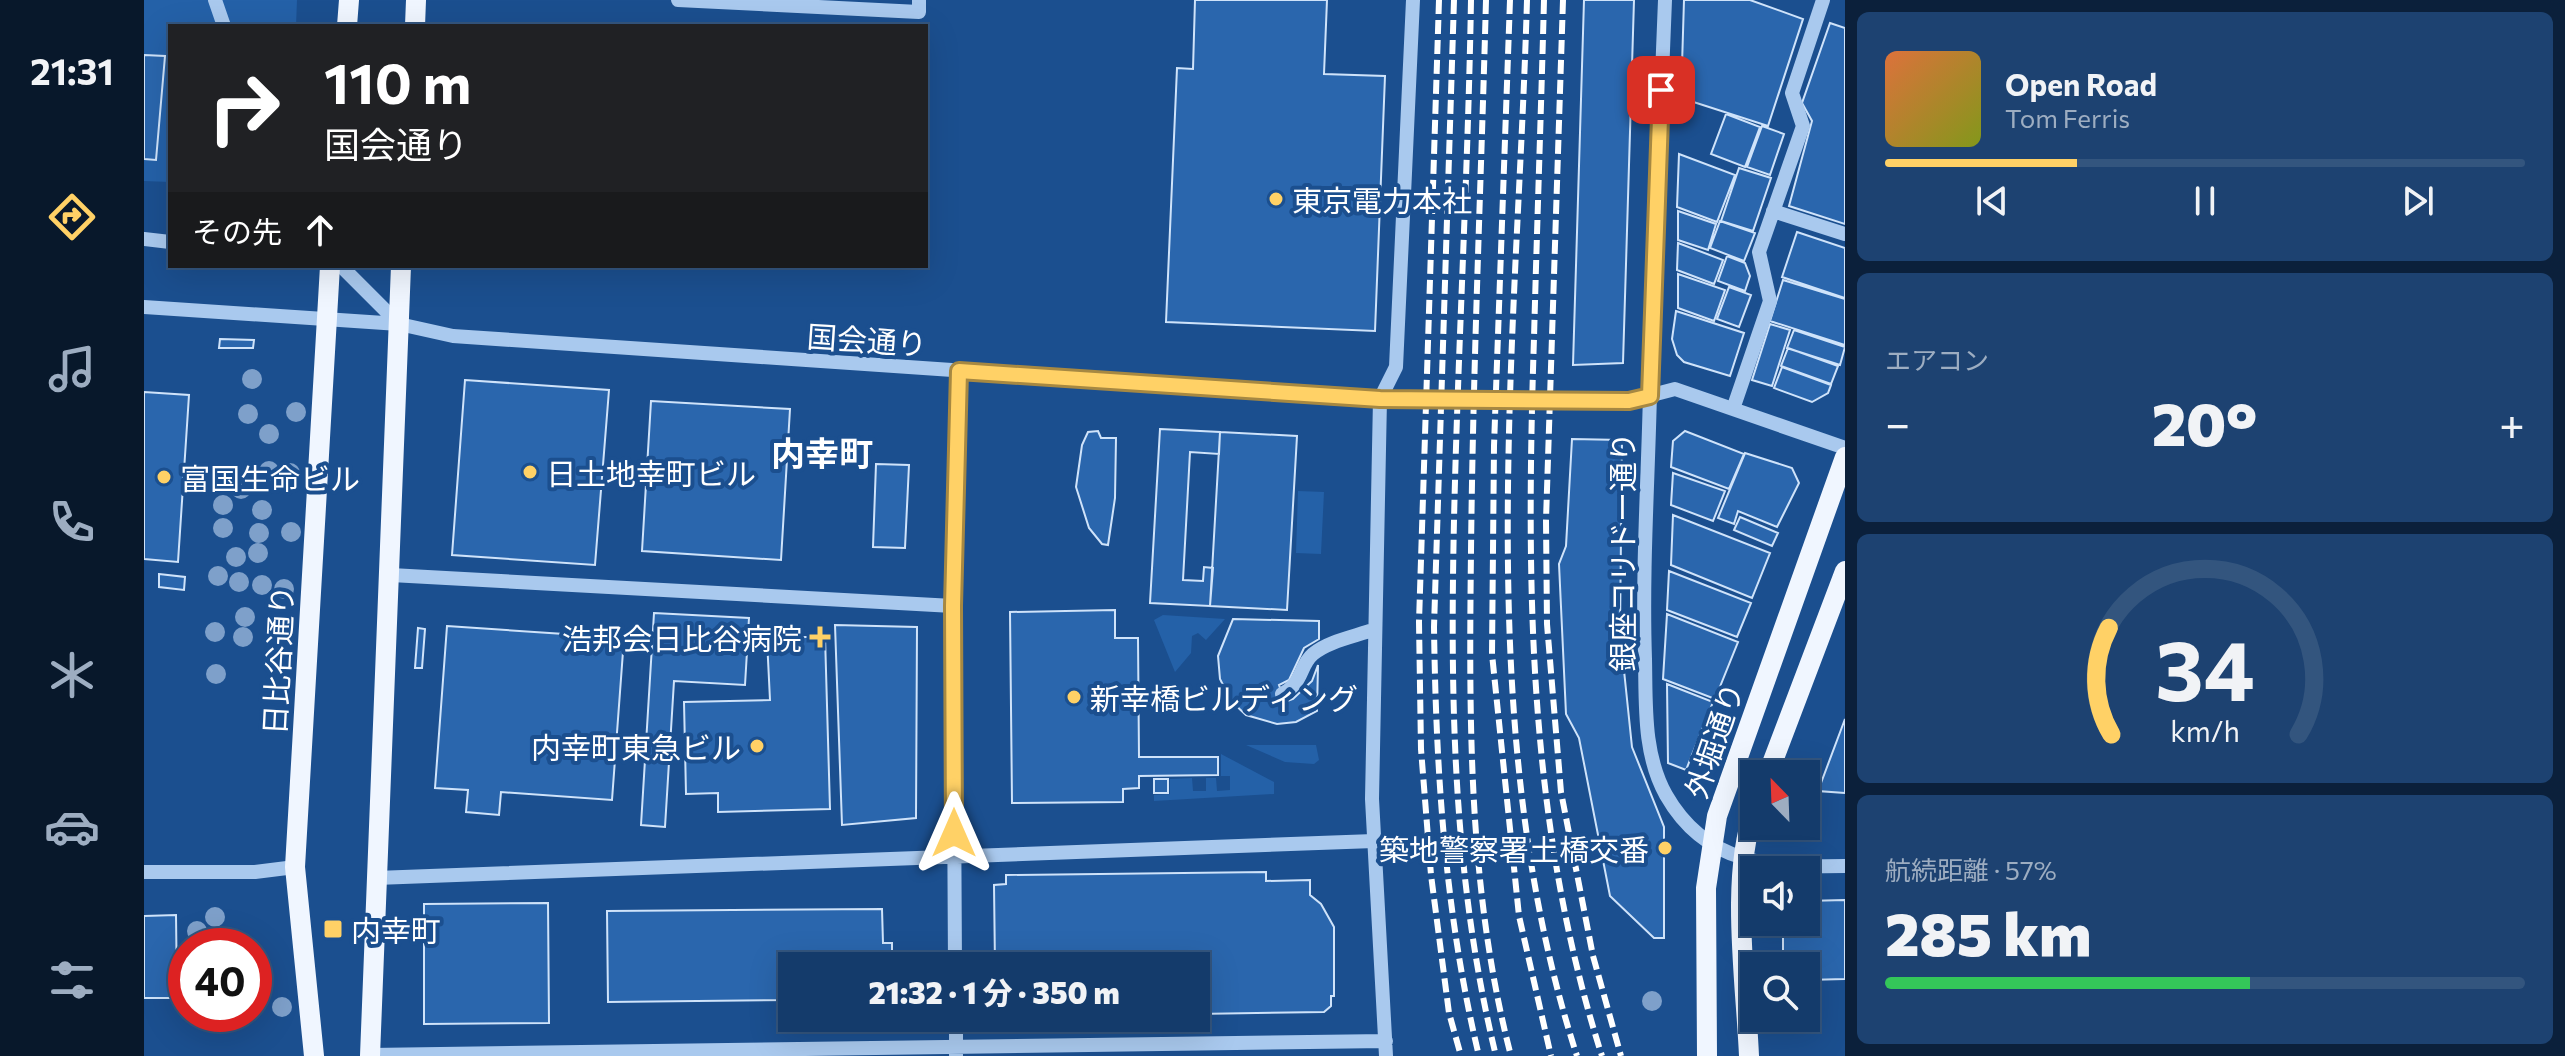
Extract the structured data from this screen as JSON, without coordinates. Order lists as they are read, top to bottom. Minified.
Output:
{"streets":{"main road":["日比谷通り","外堀通り"],"street":["国会通り","銀座コリドー通り"]},"crossings":[["国会通り","銀座コリドー通り"],["国会通り","日比谷通り"],["銀座コリドー通り","外堀通り"]],"districts":["内幸町"],"places":{"other":["東京電力本社","日土地幸町ビル","富国生命ビル","新幸橋ビルディング","内幸町東急ビル","築地警察署土橋交番"],"health":["浩邦会日比谷病院"],"transit":["内幸町"]},"north":"top left","page":{"tabs":"21:31","turn":["110 m","国会通り"],"song":["Open Road","Tom Ferris"],"then":"その先","tile":["エアコン",["航続距離 · 57%","285 km"]],"heat":["−","20°","+"],"limit":"40","trip":"21:32 · 1 分 · 350 m","gauge":["34","km/h"]}}
